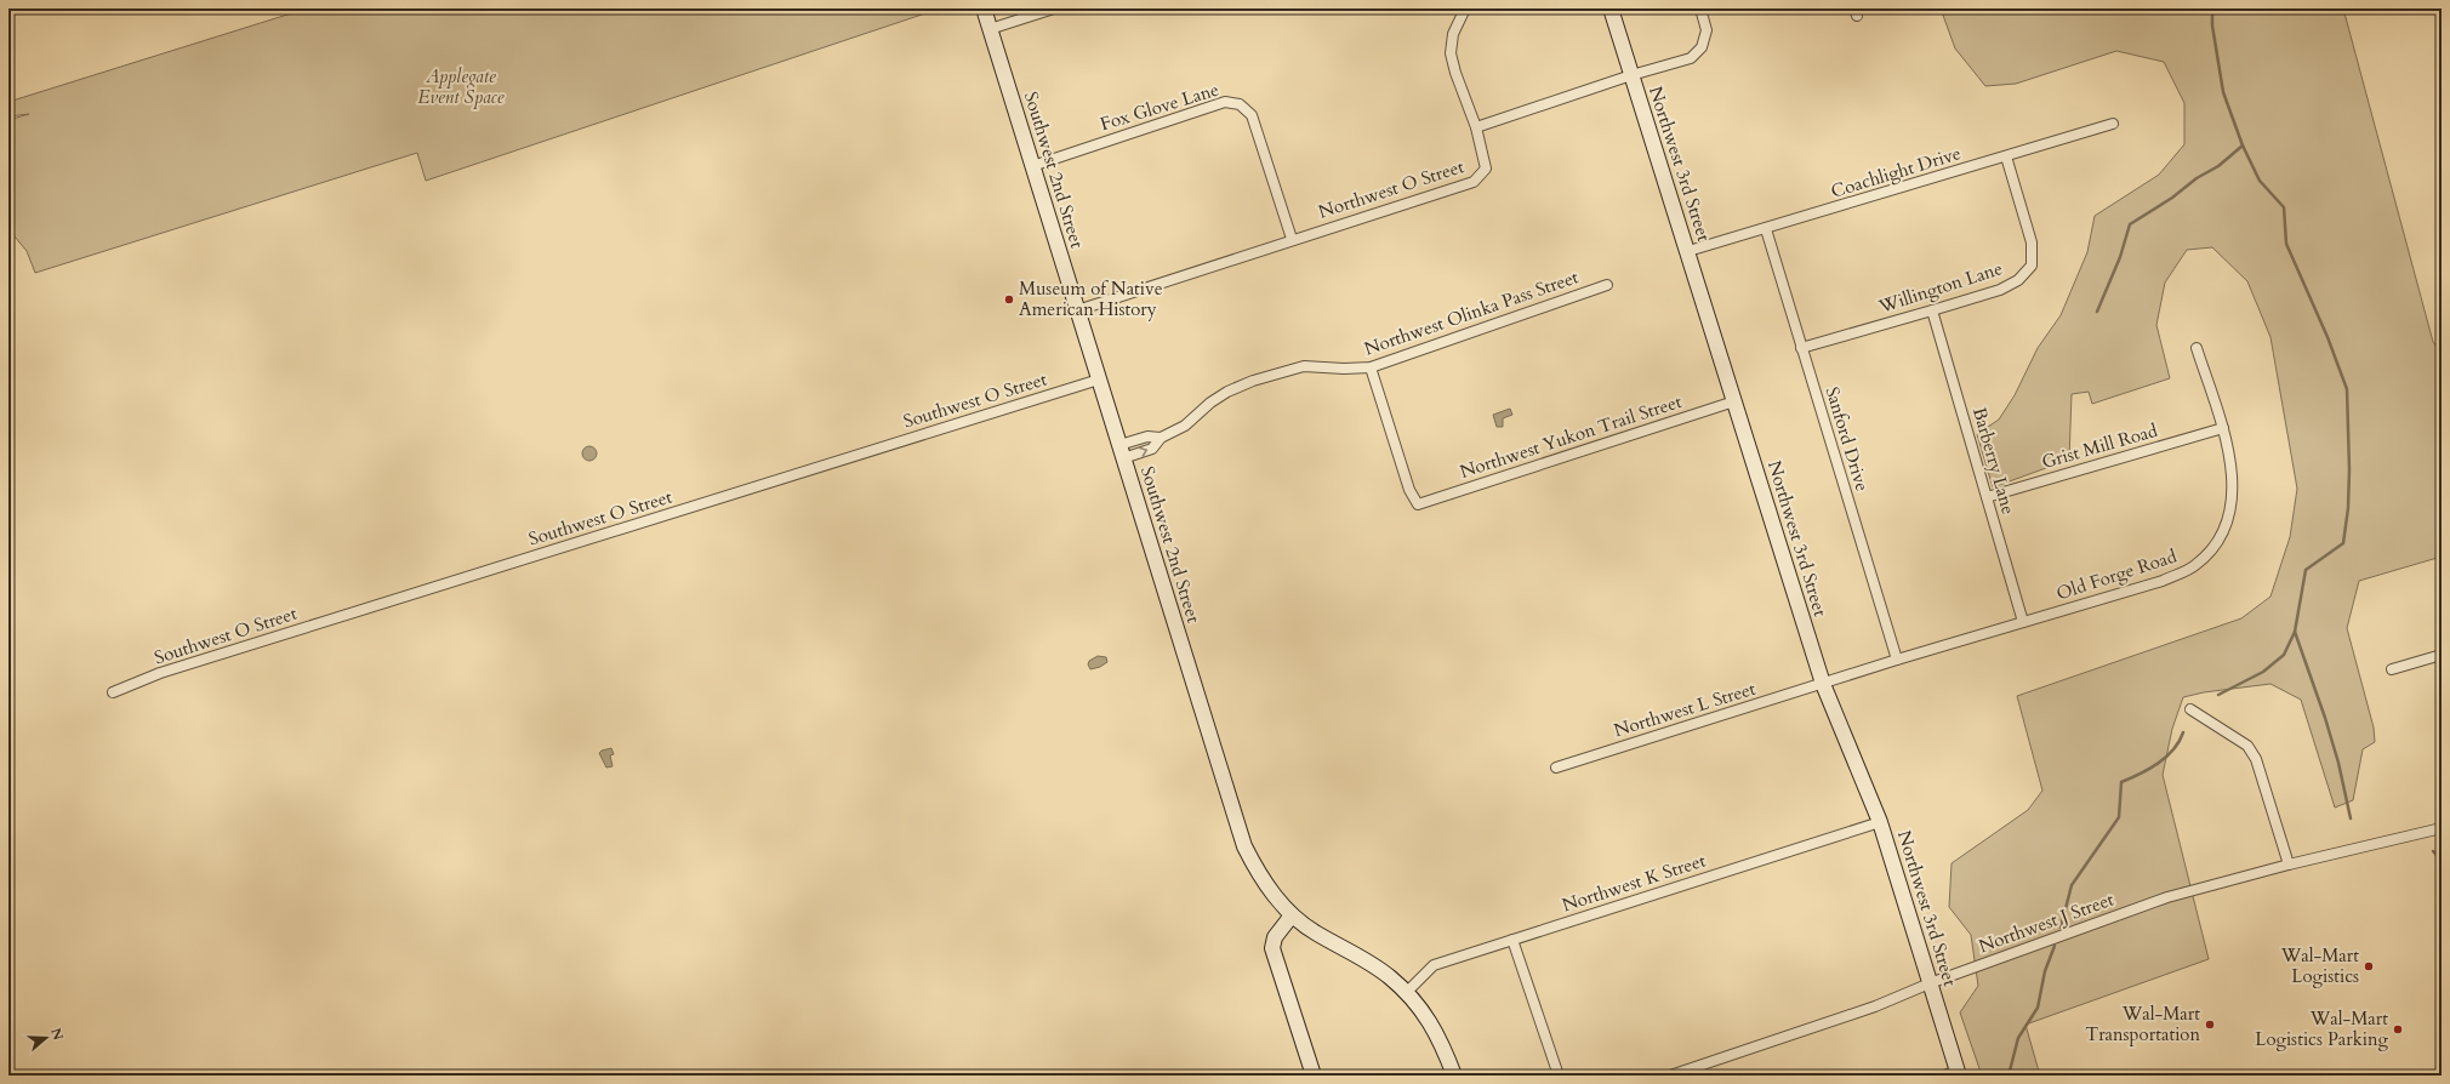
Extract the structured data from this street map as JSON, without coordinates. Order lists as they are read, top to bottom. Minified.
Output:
{"streets":{"street":["Fox Glove Lane","Northwest 3rd Street","Southwest 2nd Street","Coachlight Drive","Northwest O Street","Willington Lane","Northwest Olinka Pass Street","Southwest O Street","Northwest Yukon Trail Street","Sanford Drive","Grist Mill Road","Barberry Lane","Old Forge Road","Northwest L Street","Northwest K Street","Northwest J Street"]},"crossings":[["Fox Glove Lane","Southwest 2nd Street"],["Fox Glove Lane","Northwest O Street"],["Northwest 3rd Street","Coachlight Drive"],["Northwest 3rd Street","Northwest Yukon Trail Street"],["Northwest 3rd Street","Old Forge Road"],["Northwest 3rd Street","Northwest L Street"],["Northwest 3rd Street","Northwest K Street"],["Northwest 3rd Street","Northwest J Street"],["Southwest 2nd Street","Northwest O Street"],["Southwest 2nd Street","Northwest Olinka Pass Street"],["Southwest 2nd Street","Southwest O Street"],["Southwest 2nd Street","Northwest K Street"],["Coachlight Drive","Willington Lane"],["Coachlight Drive","Sanford Drive"],["Willington Lane","Sanford Drive"],["Willington Lane","Barberry Lane"],["Northwest Olinka Pass Street","Northwest Yukon Trail Street"],["Sanford Drive","Old Forge Road"],["Grist Mill Road","Barberry Lane"],["Grist Mill Road","Old Forge Road"],["Barberry Lane","Old Forge Road"],["Old Forge Road","Northwest L Street"]],"parks":["Applegate Event Space"],"places":["Museum of Native American History","Wal-Mart Logistics","Wal-Mart Transportation","Wal-Mart Logistics Parking"],"north":"right"}
